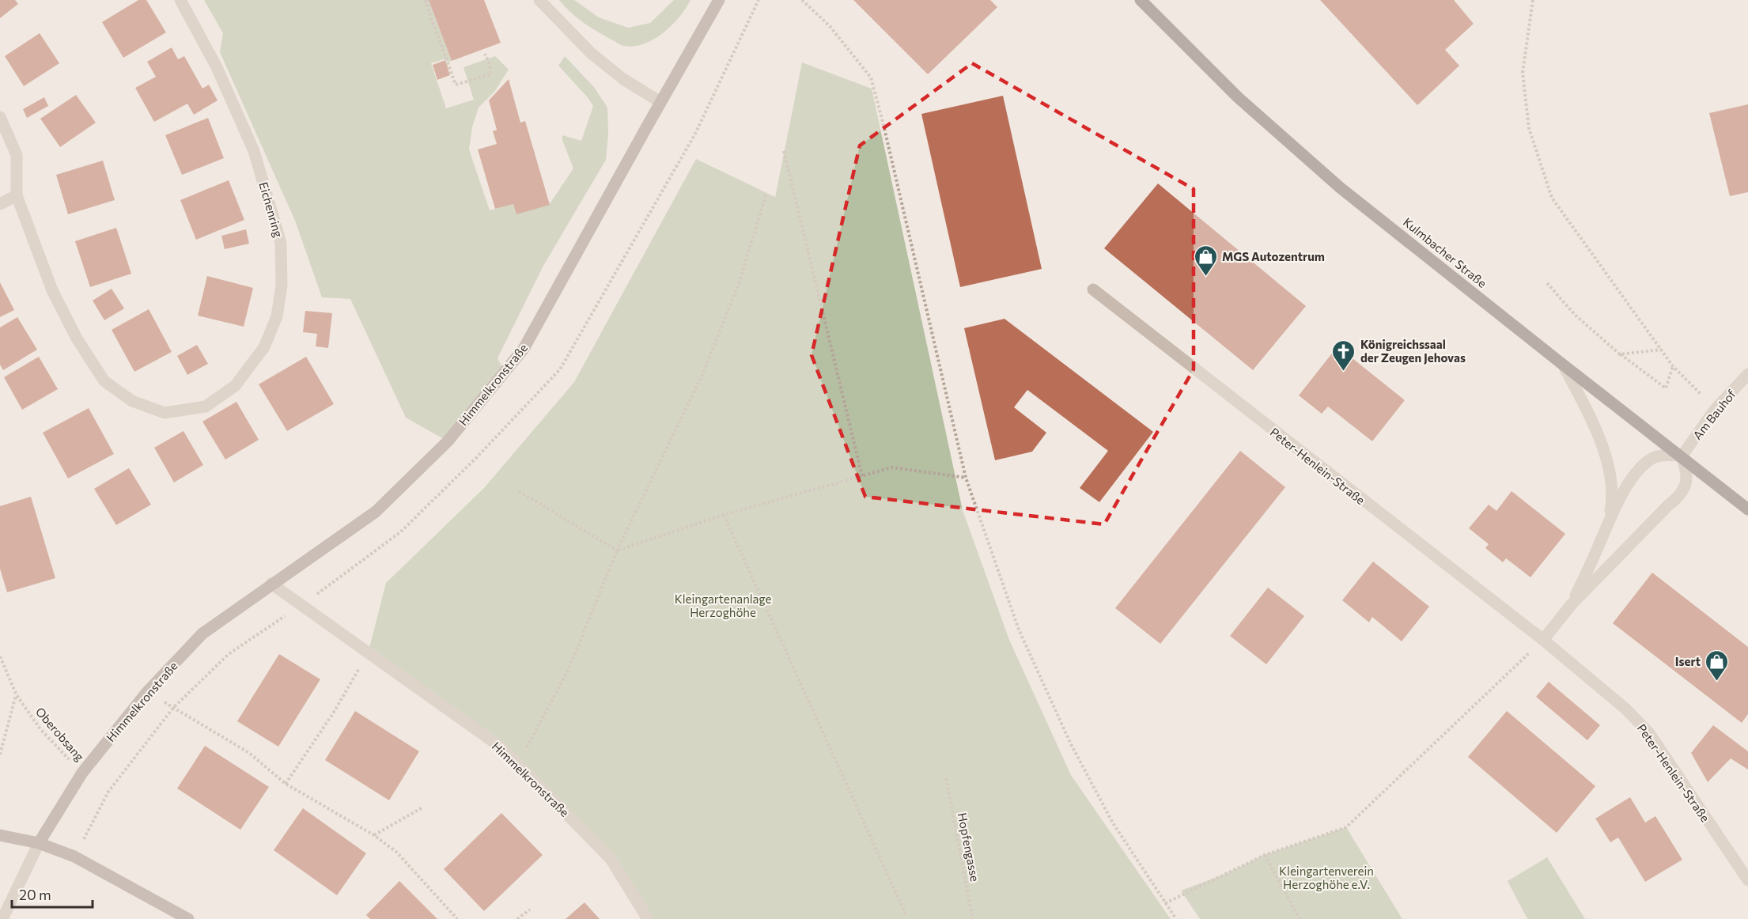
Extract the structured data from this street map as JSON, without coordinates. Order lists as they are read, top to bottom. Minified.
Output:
{"streets":{"main road":["Kulmbacher Straße"],"street":["Eichenring","Himmelkronstraße","Am Bauhof","Peter-Henlein-Straße"],"path":["Oberobsang","Hopfengasse"]},"crossings":[["Kulmbacher Straße","Am Bauhof"],["Himmelkronstraße","Oberobsang"]],"parks":["Kleingartenanlage Herzoghöhe","Kleingartenverein Herzoghöhe e.V."],"places":{"shop":["MGS Autozentrum","Isert"],"church":["Königreichssaal der Zeugen Jehovas"]},"scale_bar":"20 m"}
